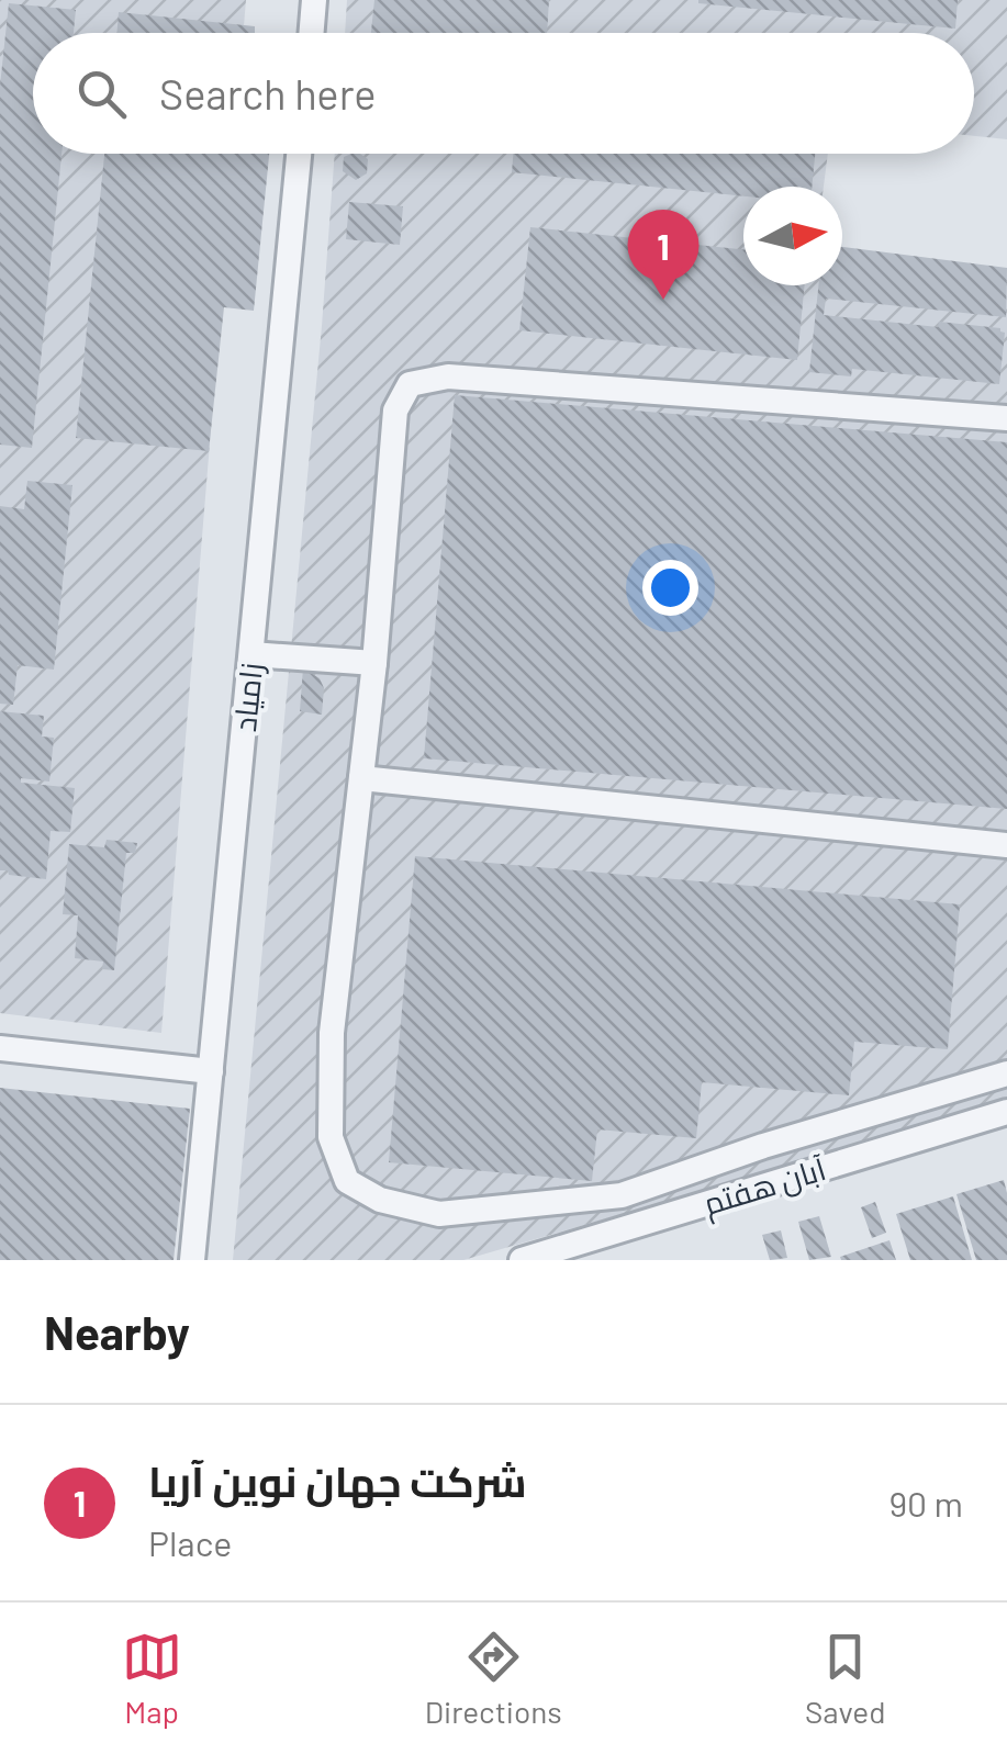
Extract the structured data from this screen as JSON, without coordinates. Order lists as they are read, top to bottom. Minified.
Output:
{"streets":{"street":["زامیاد","آبان هفتم"]},"north":"right","page":{"search":"Search here","pins":"1","heading":"Nearby","list":[{"mark":"1","name":"شرکت جهان نوین آریا","note":"Place","value":"90 m"}],"nav":["Map","Directions","Saved"]}}
